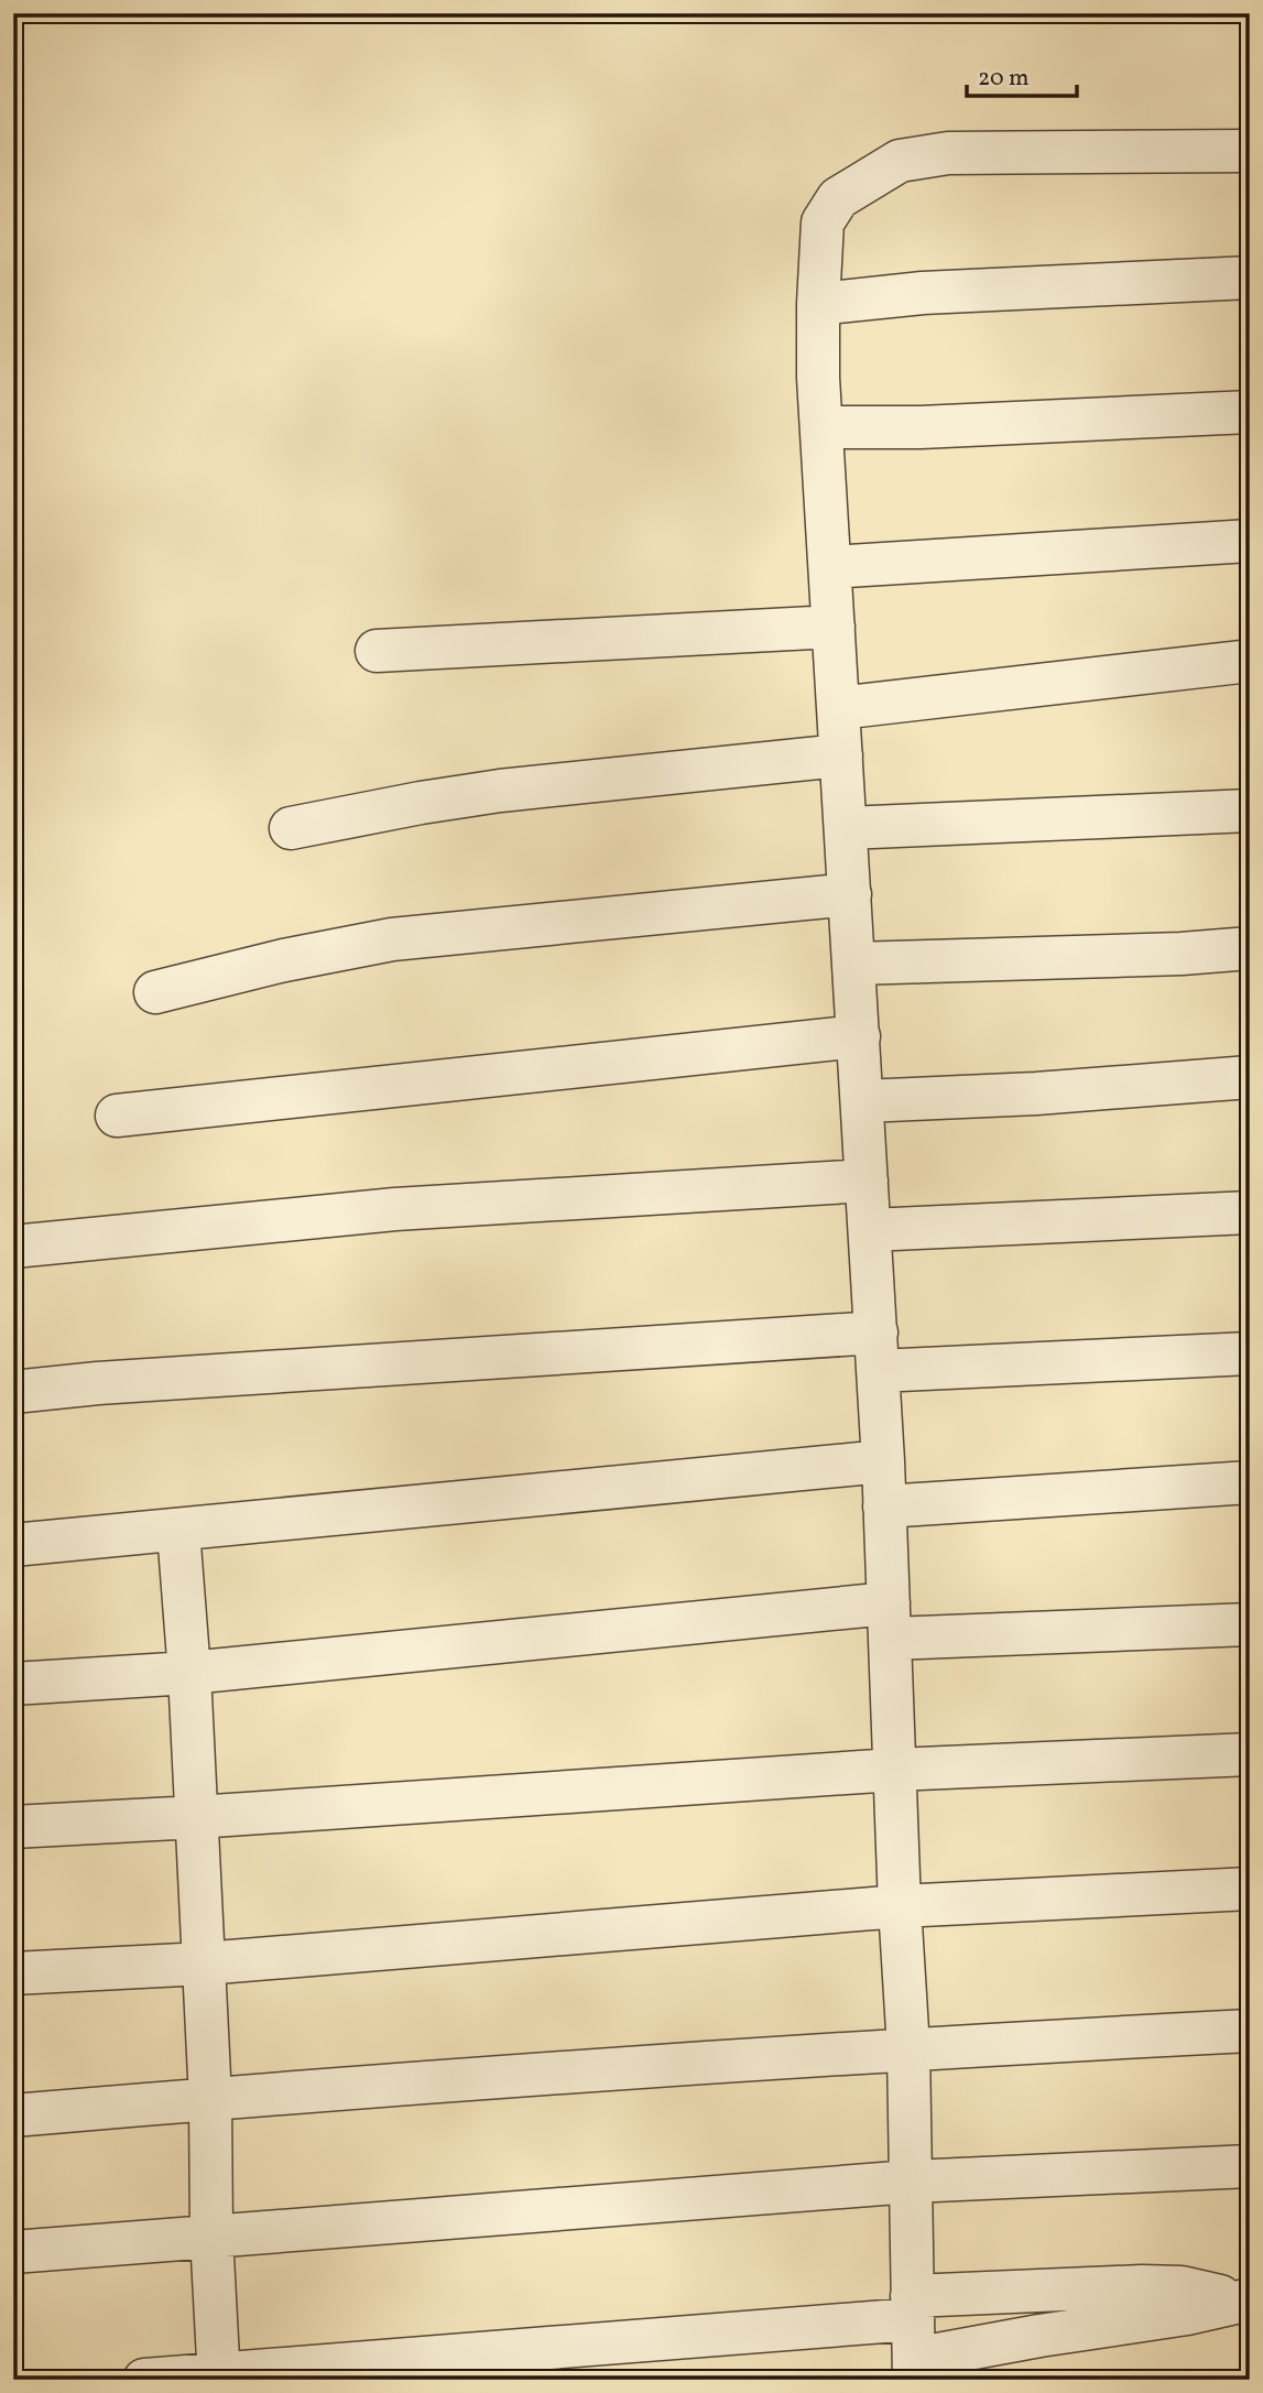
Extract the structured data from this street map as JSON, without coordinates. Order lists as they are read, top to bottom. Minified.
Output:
{"scale_bar":"20 m"}
